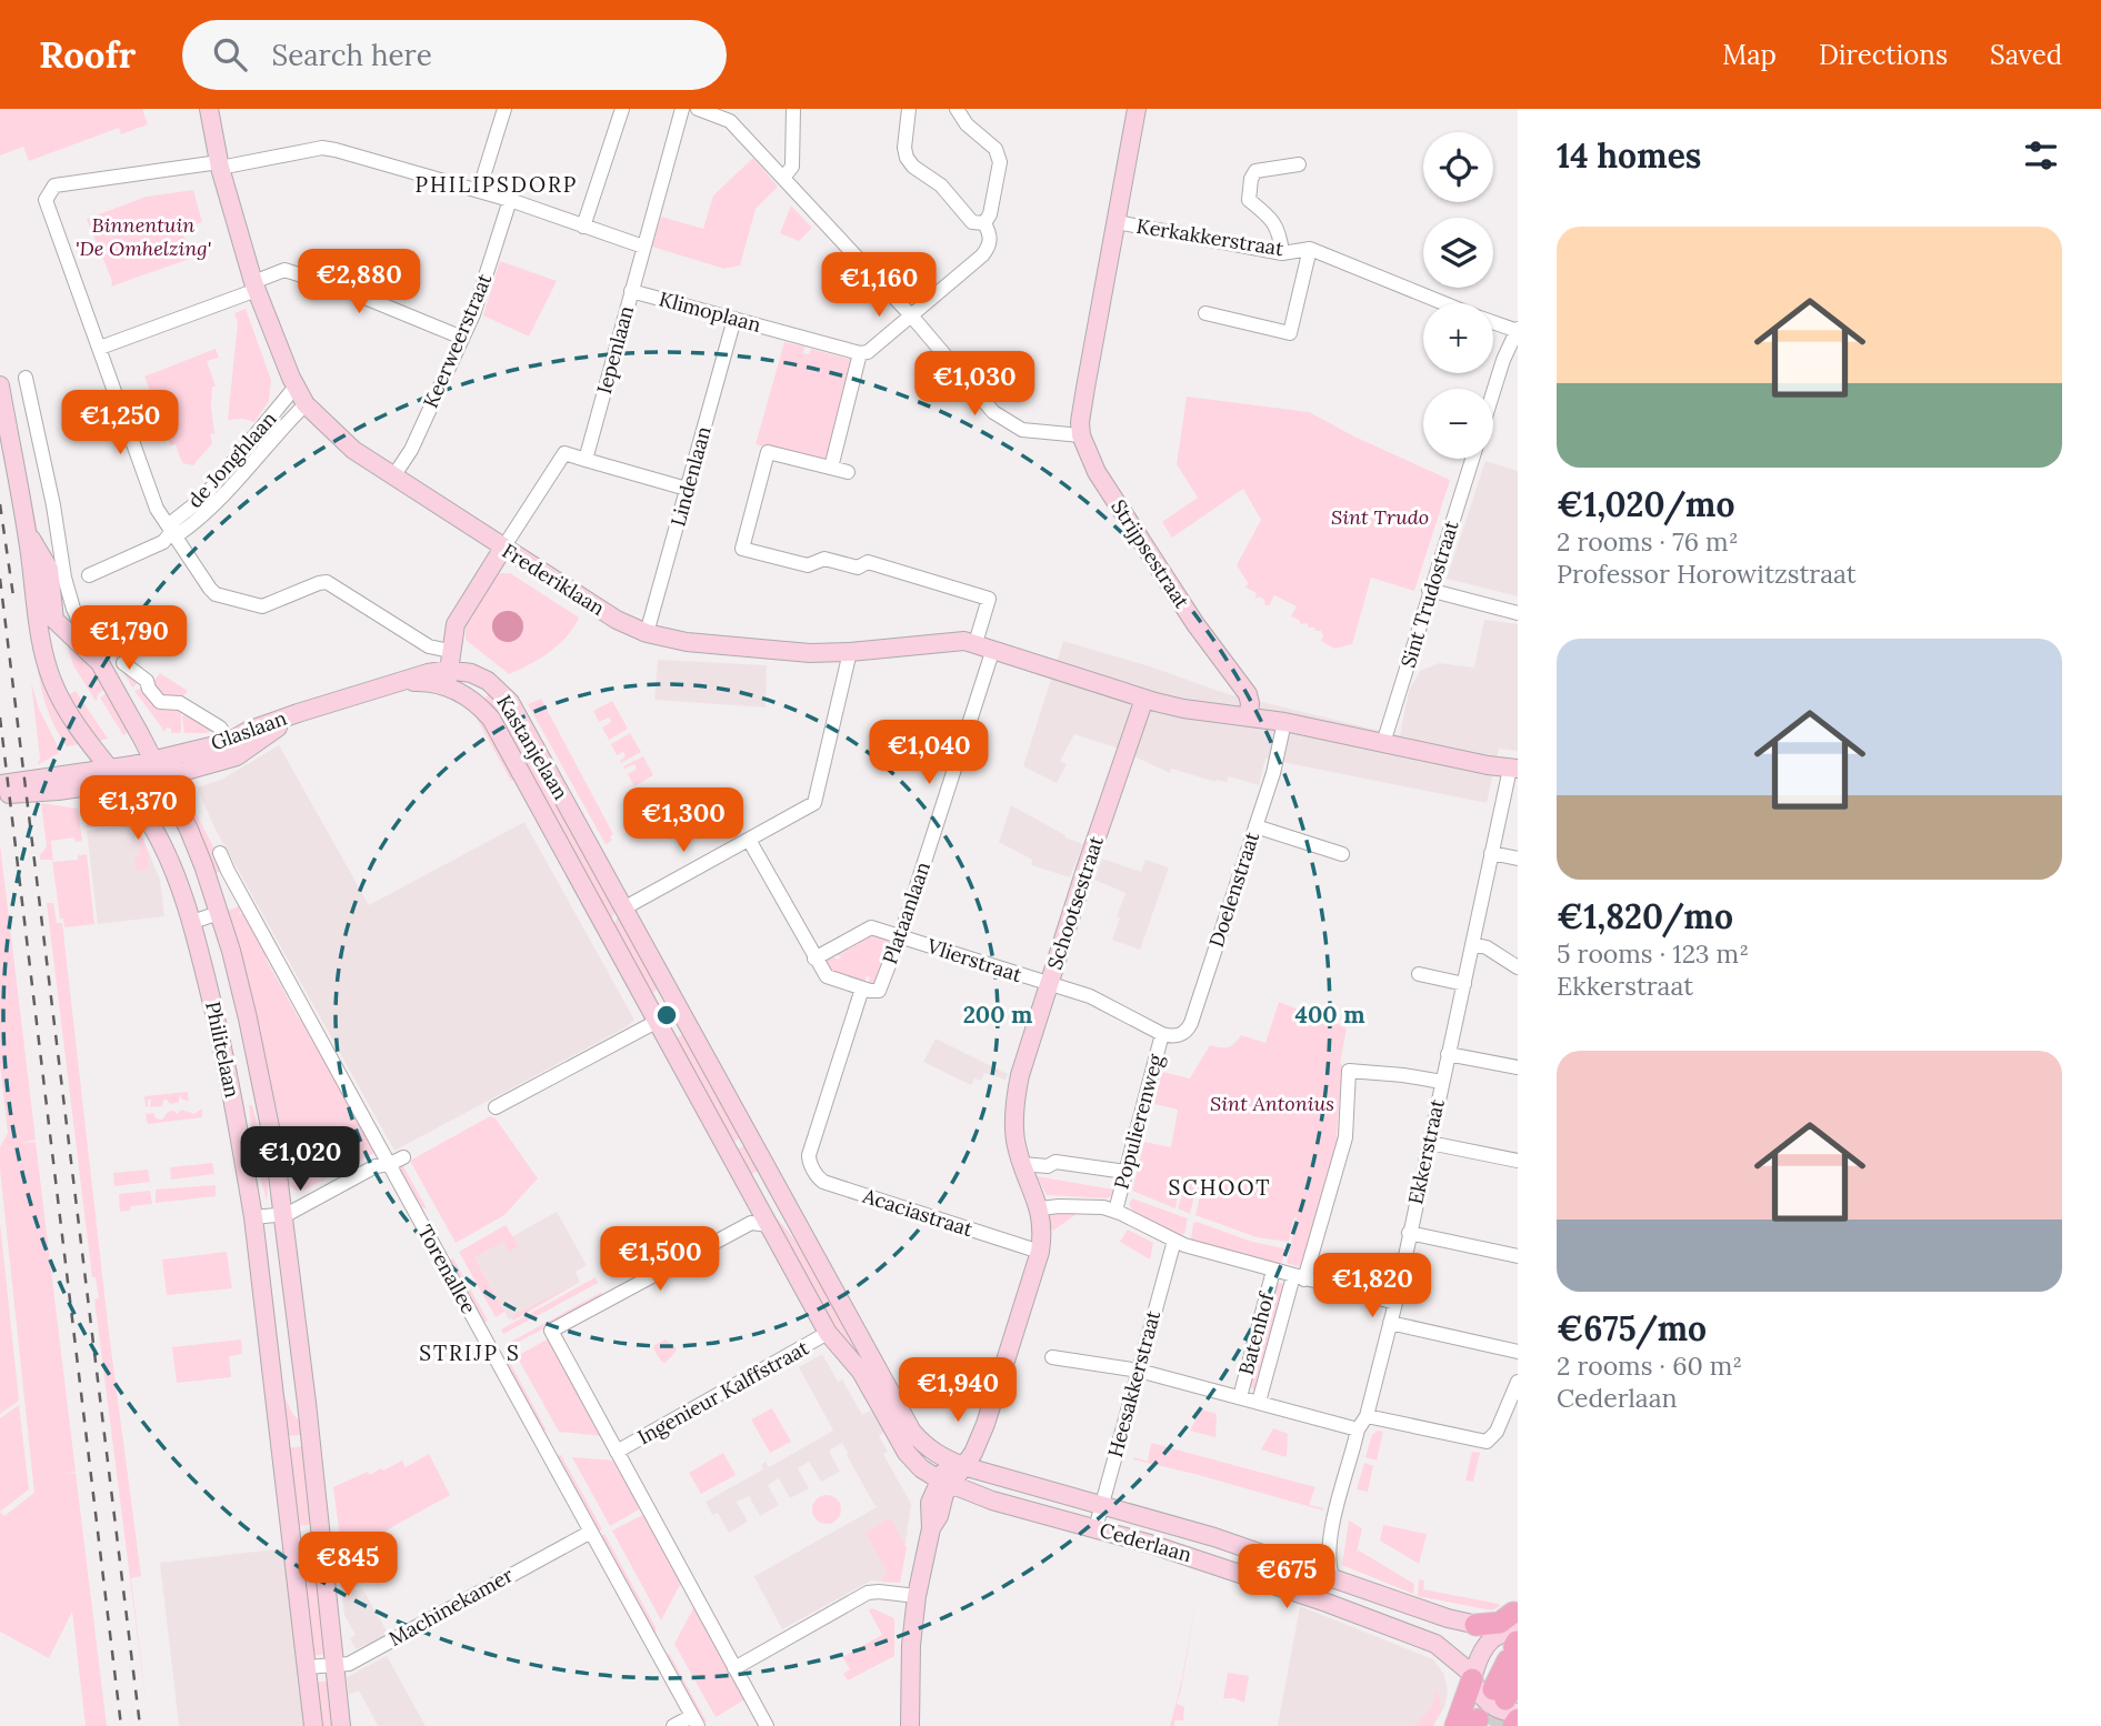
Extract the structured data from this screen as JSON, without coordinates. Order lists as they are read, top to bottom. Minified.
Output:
{"streets":{"street":["Kerkakkerstraat","Klimoplaan","Keerweerstraat","Iepenlaan","de Jonghlaan","Lindenlaan","Strijpsestraat","Frederiklaan","Sint Trudostraat","Glaslaan","Kastanjelaan","Doelenstraat","Schootsestraat","Plataanlaan","Vlierstraat","Philitelaan","Populierenweg","Ekkerstraat","Acaciastraat","Torenallee","Batenhof","Heesakkerstraat","Ingenieur Kalffstraat","Cederlaan","Machinekamer"]},"crossings":[["Kerkakkerstraat","Strijpsestraat"],["Klimoplaan","Iepenlaan"],["Klimoplaan","Lindenlaan"],["Keerweerstraat","Frederiklaan"],["de Jonghlaan","Frederiklaan"],["Lindenlaan","Frederiklaan"],["Strijpsestraat","Frederiklaan"],["Frederiklaan","Schootsestraat"],["Frederiklaan","Plataanlaan"],["Glaslaan","Kastanjelaan"],["Glaslaan","Philitelaan"],["Kastanjelaan","Schootsestraat"],["Kastanjelaan","Ingenieur Kalffstraat"],["Kastanjelaan","Cederlaan"],["Doelenstraat","Vlierstraat"],["Doelenstraat","Populierenweg"],["Schootsestraat","Vlierstraat"],["Schootsestraat","Acaciastraat"],["Schootsestraat","Cederlaan"],["Plataanlaan","Vlierstraat"],["Plataanlaan","Acaciastraat"],["Vlierstraat","Populierenweg"],["Philitelaan","Machinekamer"],["Ekkerstraat","Batenhof"],["Ekkerstraat","Cederlaan"],["Torenallee","Machinekamer"],["Batenhof","Heesakkerstraat"],["Heesakkerstraat","Cederlaan"]],"districts":["PHILIPSDORP","SCHOOT","STRIJP S"],"parks":["Binnentuin 'De Omhelzing'","Sint Trudo","Sint Antonius"],"page":{"header":"Roofr","search":"Search here","nav":["Map","Directions","Saved"],"heading":"14 homes","map_buttons":["+","−"],"list":[{"name":"€1,020/mo","note":"2 rooms · 76 m² · Professor Horowitzstraat"},{"name":"€1,820/mo","note":"5 rooms · 123 m² · Ekkerstraat"},{"name":"€675/mo","note":"2 rooms · 60 m² · Cederlaan"}],"price":["€2,880","€1,160","€1,030","€1,250","€1,790","€1,040","€1,370","€1,300","€1,020","€1,500","€1,820","€1,940","€845","€675"]},"rings":["200 m","400 m"]}
